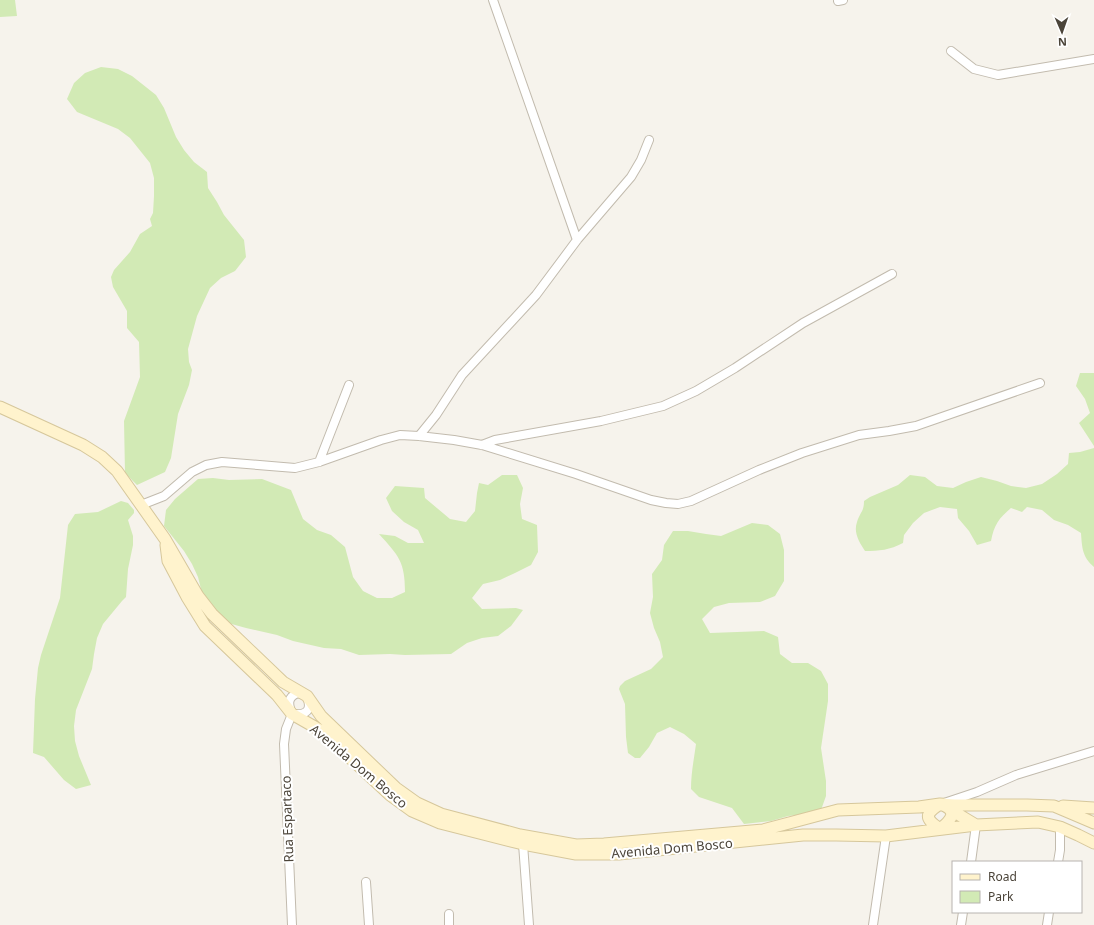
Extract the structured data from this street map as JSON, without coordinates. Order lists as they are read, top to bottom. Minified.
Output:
{"streets":{"street":["Avenida Dom Bosco","Rua Espartaco"]},"crossings":[["Avenida Dom Bosco","Rua Espartaco"]],"legend":["Road","Park"],"north":"bottom"}
